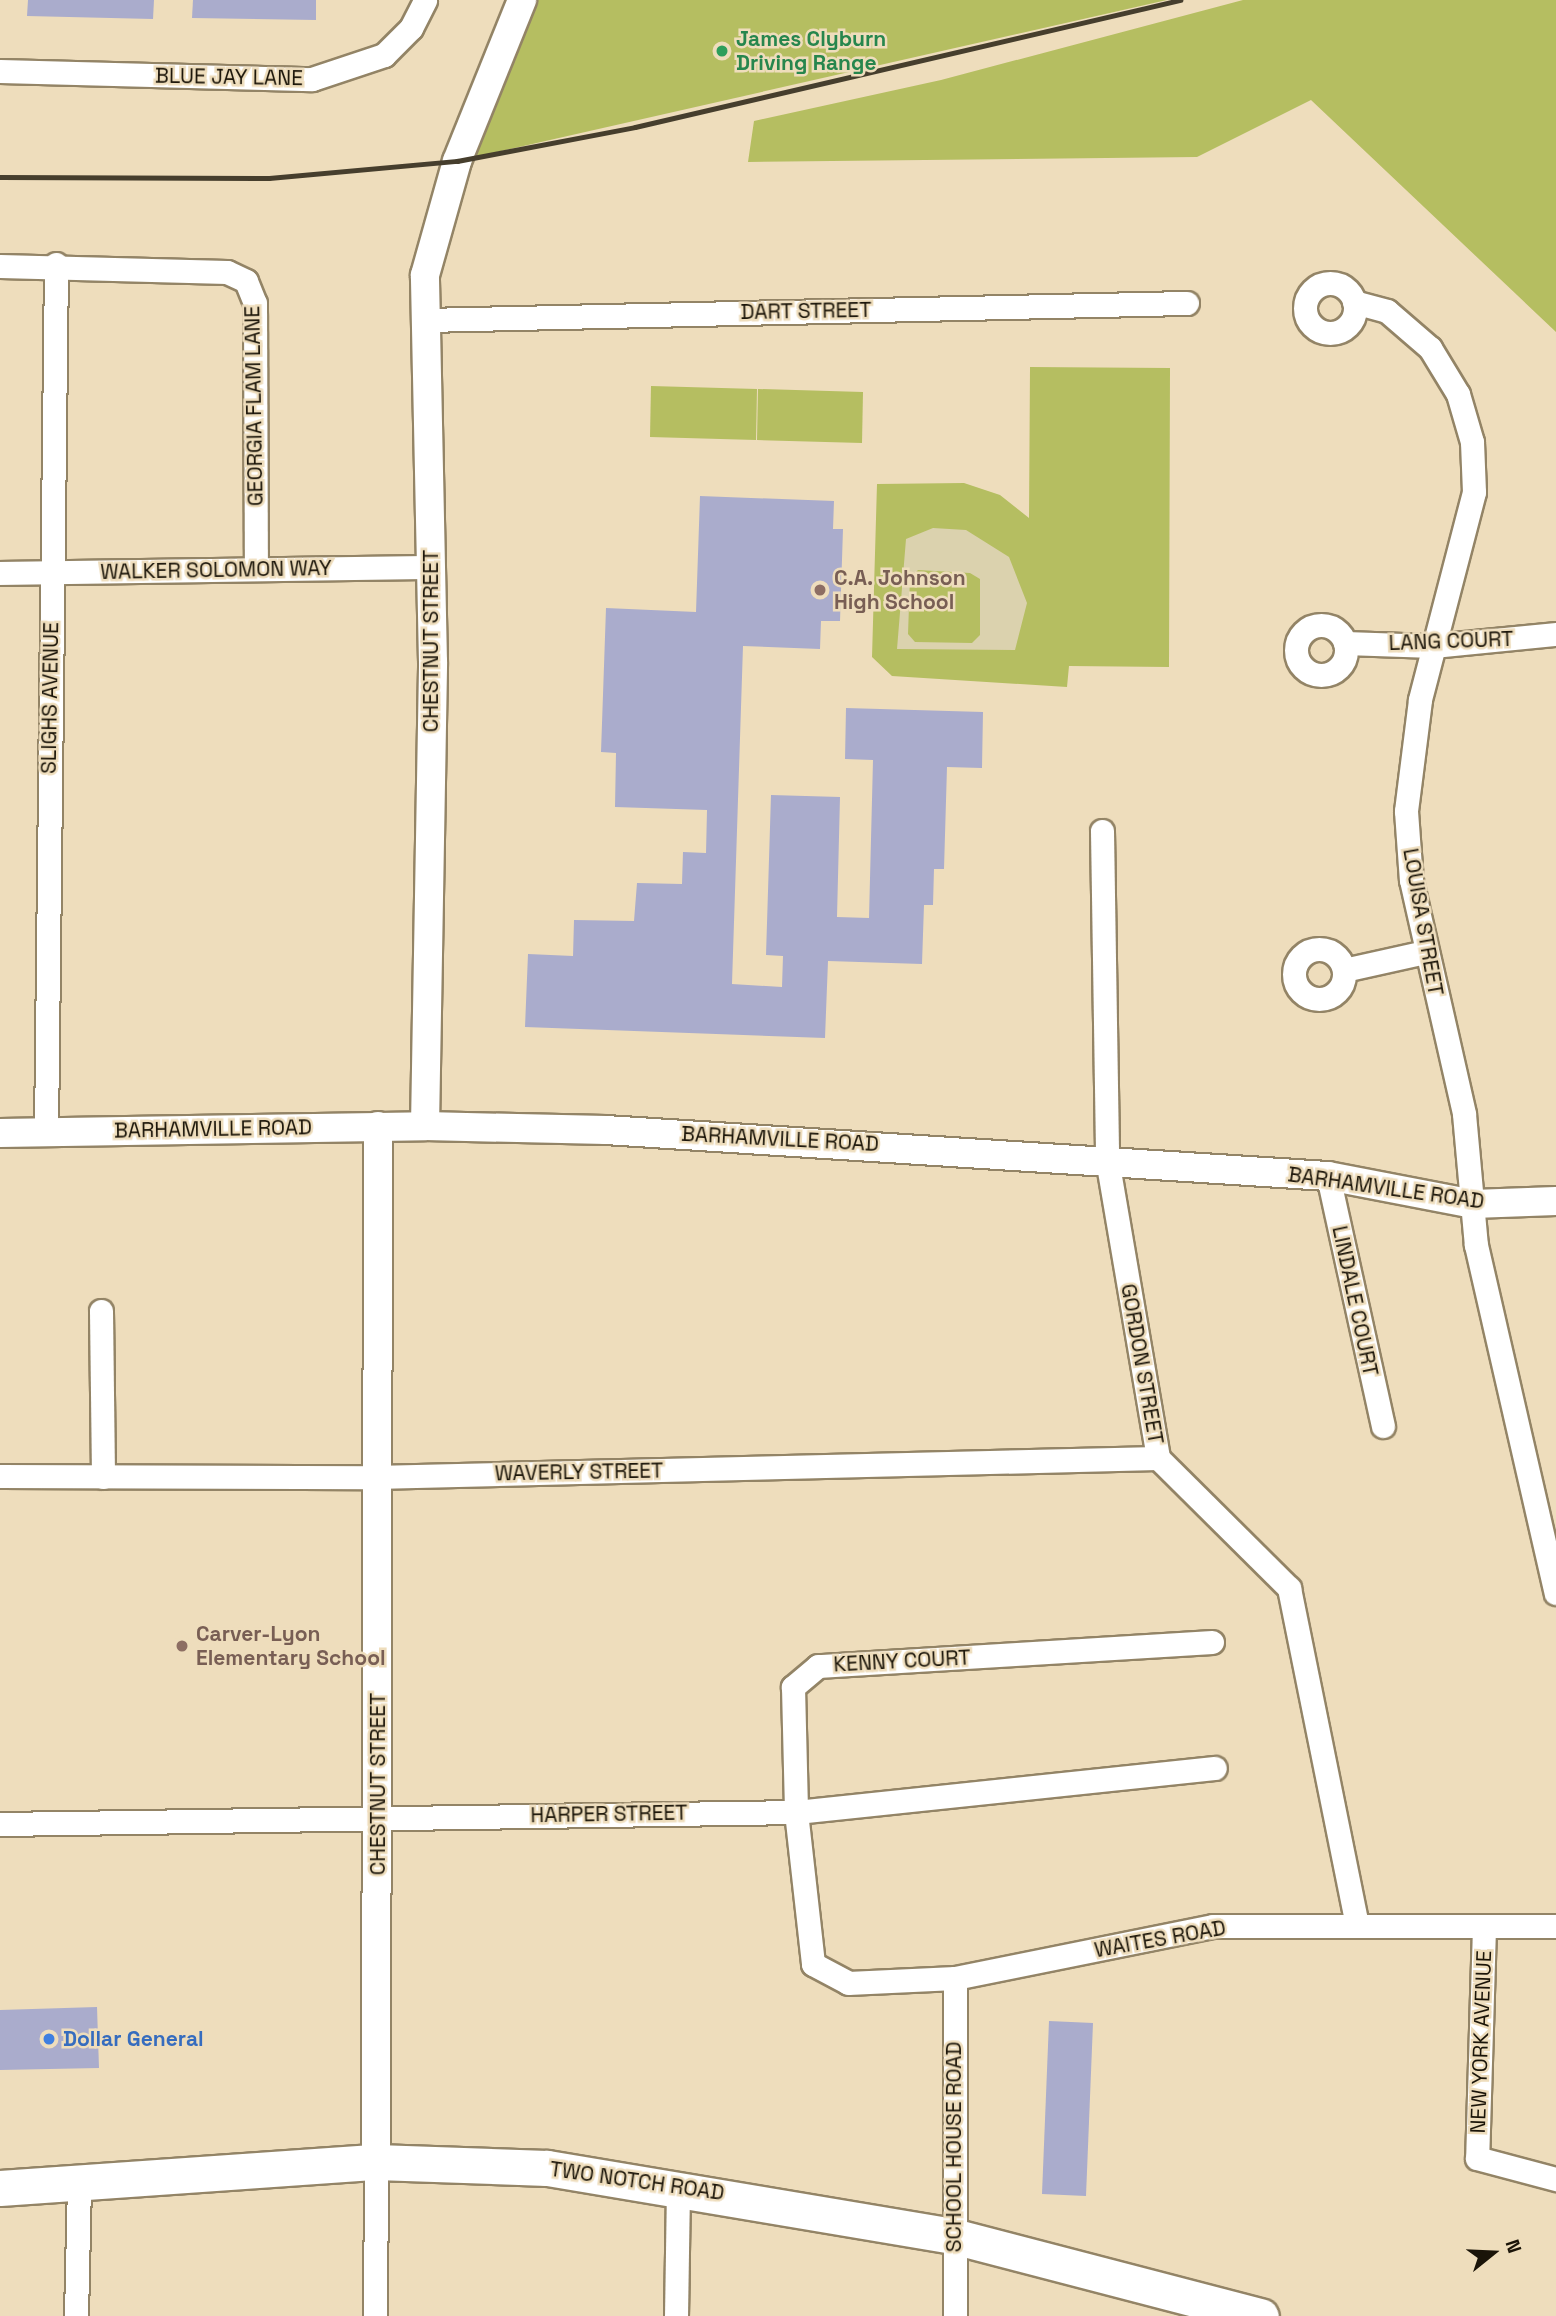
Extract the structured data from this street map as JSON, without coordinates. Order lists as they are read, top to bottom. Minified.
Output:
{"streets":{"main road":["TWO NOTCH ROAD"],"street":["BLUE JAY LANE","DART STREET","GEORGIA FLAM LANE","WALKER SOLOMON WAY","CHESTNUT STREET","LANG COURT","SLIGHS AVENUE","LOUISA STREET","BARHAMVILLE ROAD","LINDALE COURT","GORDON STREET","WAVERLY STREET","KENNY COURT","HARPER STREET","WAITES ROAD","NEW YORK AVENUE","SCHOOL HOUSE ROAD"]},"crossings":[["DART STREET","CHESTNUT STREET"],["GEORGIA FLAM LANE","WALKER SOLOMON WAY"],["GEORGIA FLAM LANE","SLIGHS AVENUE"],["WALKER SOLOMON WAY","CHESTNUT STREET"],["WALKER SOLOMON WAY","SLIGHS AVENUE"],["CHESTNUT STREET","BARHAMVILLE ROAD"],["CHESTNUT STREET","WAVERLY STREET"],["CHESTNUT STREET","HARPER STREET"],["CHESTNUT STREET","TWO NOTCH ROAD"],["LANG COURT","LOUISA STREET"],["SLIGHS AVENUE","BARHAMVILLE ROAD"],["LOUISA STREET","BARHAMVILLE ROAD"],["BARHAMVILLE ROAD","LINDALE COURT"],["BARHAMVILLE ROAD","GORDON STREET"],["GORDON STREET","WAVERLY STREET"],["GORDON STREET","WAITES ROAD"],["KENNY COURT","HARPER STREET"],["KENNY COURT","WAITES ROAD"],["WAITES ROAD","NEW YORK AVENUE"],["WAITES ROAD","SCHOOL HOUSE ROAD"],["SCHOOL HOUSE ROAD","TWO NOTCH ROAD"]],"places":["James Clyburn Driving Range","C.A. Johnson High School","Carver-Lyon Elementary School","Dollar General"],"north":"right"}
